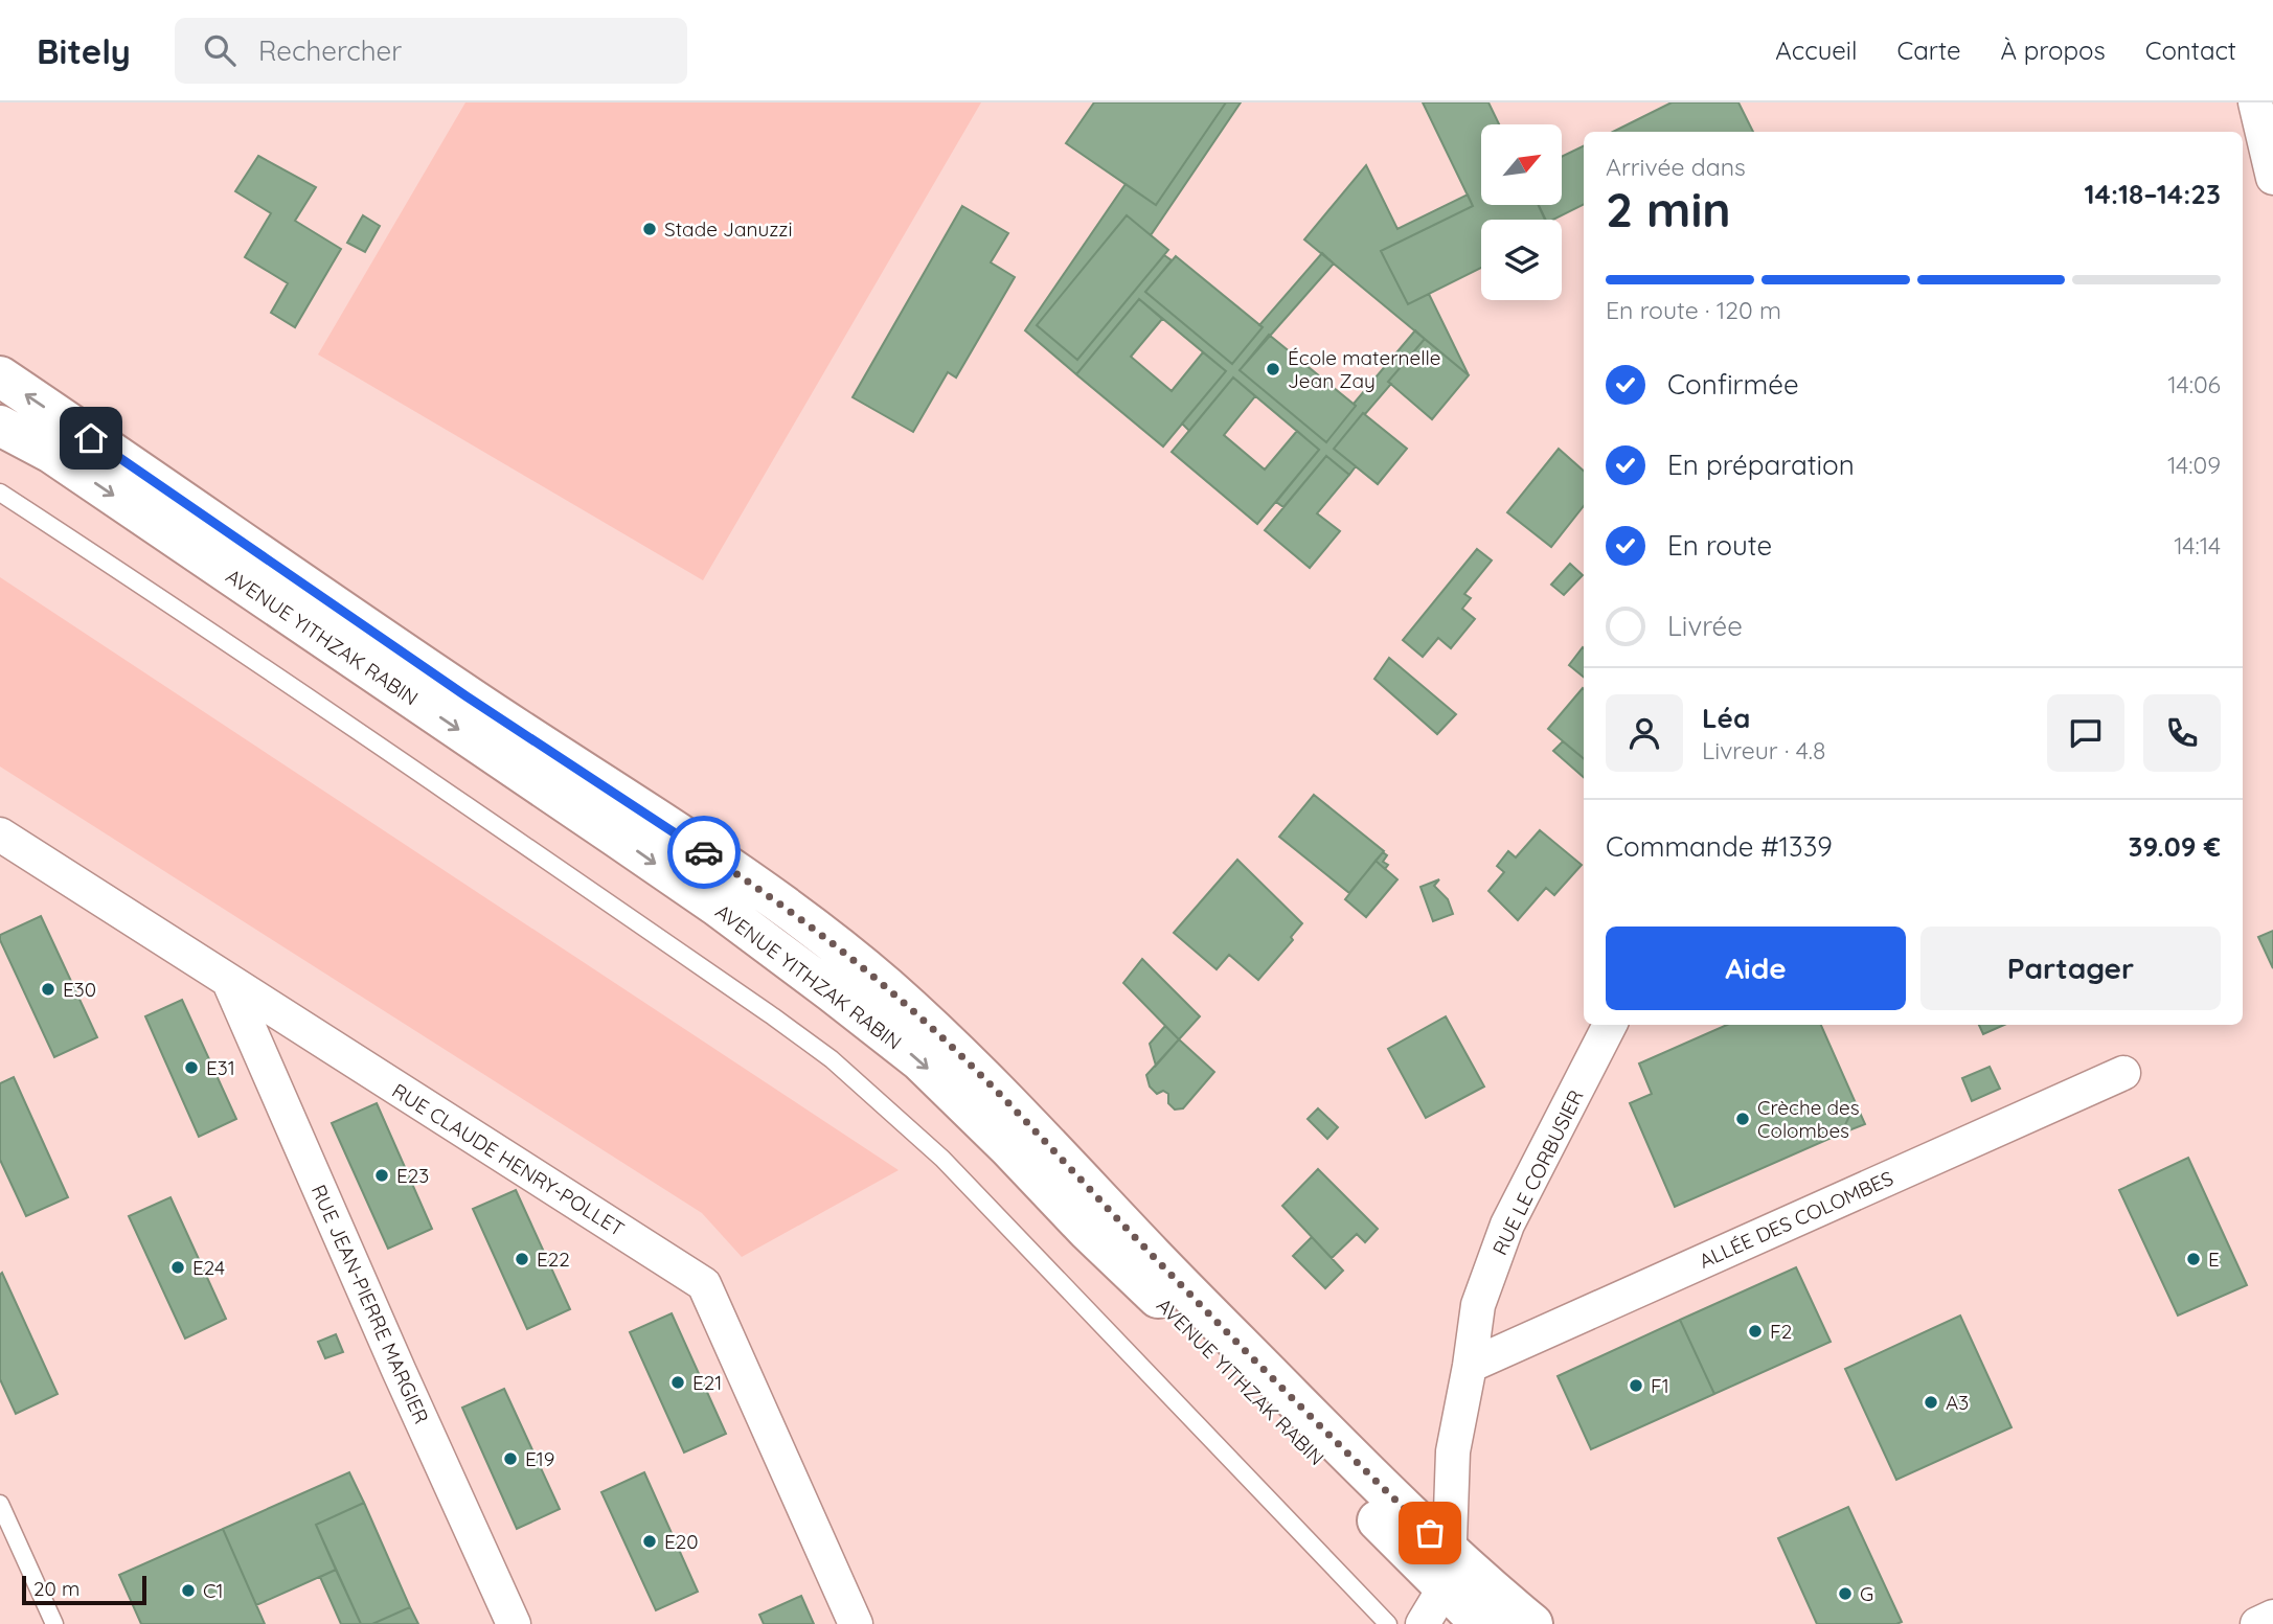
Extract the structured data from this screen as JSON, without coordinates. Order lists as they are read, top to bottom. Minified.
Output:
{"streets":{"main road":["AVENUE YITHZAK RABIN"],"street":["RUE CLAUDE HENRY-POLLET","RUE LE CORBUSIER","ALLÉE DES COLOMBES","RUE JEAN-PIERRE MARGIER"]},"crossings":[["AVENUE YITHZAK RABIN","RUE LE CORBUSIER"],["RUE CLAUDE HENRY-POLLET","RUE JEAN-PIERRE MARGIER"],["RUE LE CORBUSIER","ALLÉE DES COLOMBES"]],"places":["Stade Januzzi","École maternelle Jean Zay","E30","E31","Crèche des Colombes","E23","E22","E","E24","F2","E21","F1","A3","E19","E20","C1","G"],"scale_bar":"20 m","north":"top right","page":{"header":"Bitely","search":"Rechercher","nav":["Accueil","Carte","À propos","Contact"],"heading":["2 min","Arrivée dans","14:18–14:23"],"panel":["Léa","Livreur · 4.8","Commande #1339","39.09 €"],"bar":"En route · 120 m","list":[["Confirmée","14:06"],["En préparation","14:09"],["En route","14:14"],"Livrée"],"buttons":["Aide","Partager"],"scale":"20 m"}}
